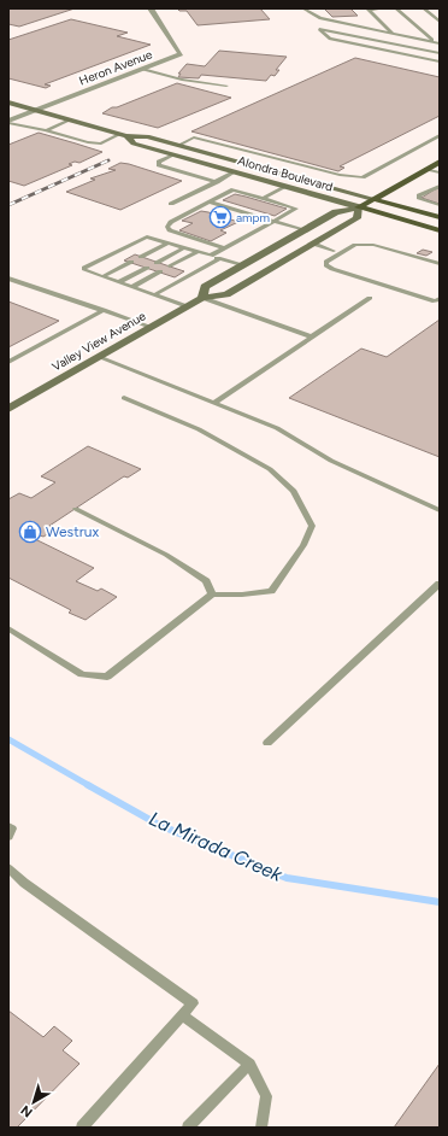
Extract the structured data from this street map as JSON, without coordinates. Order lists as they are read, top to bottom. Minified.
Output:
{"streets":{"main road":["Alondra Boulevard","Valley View Avenue"],"street":["Heron Avenue"]},"crossings":[["Heron Avenue","Alondra Boulevard"],["Alondra Boulevard","Valley View Avenue"]],"water":["La Mirada Creek"],"places":{"supermarket":["ampm"],"shop":["Westrux"]},"north":"bottom left"}
